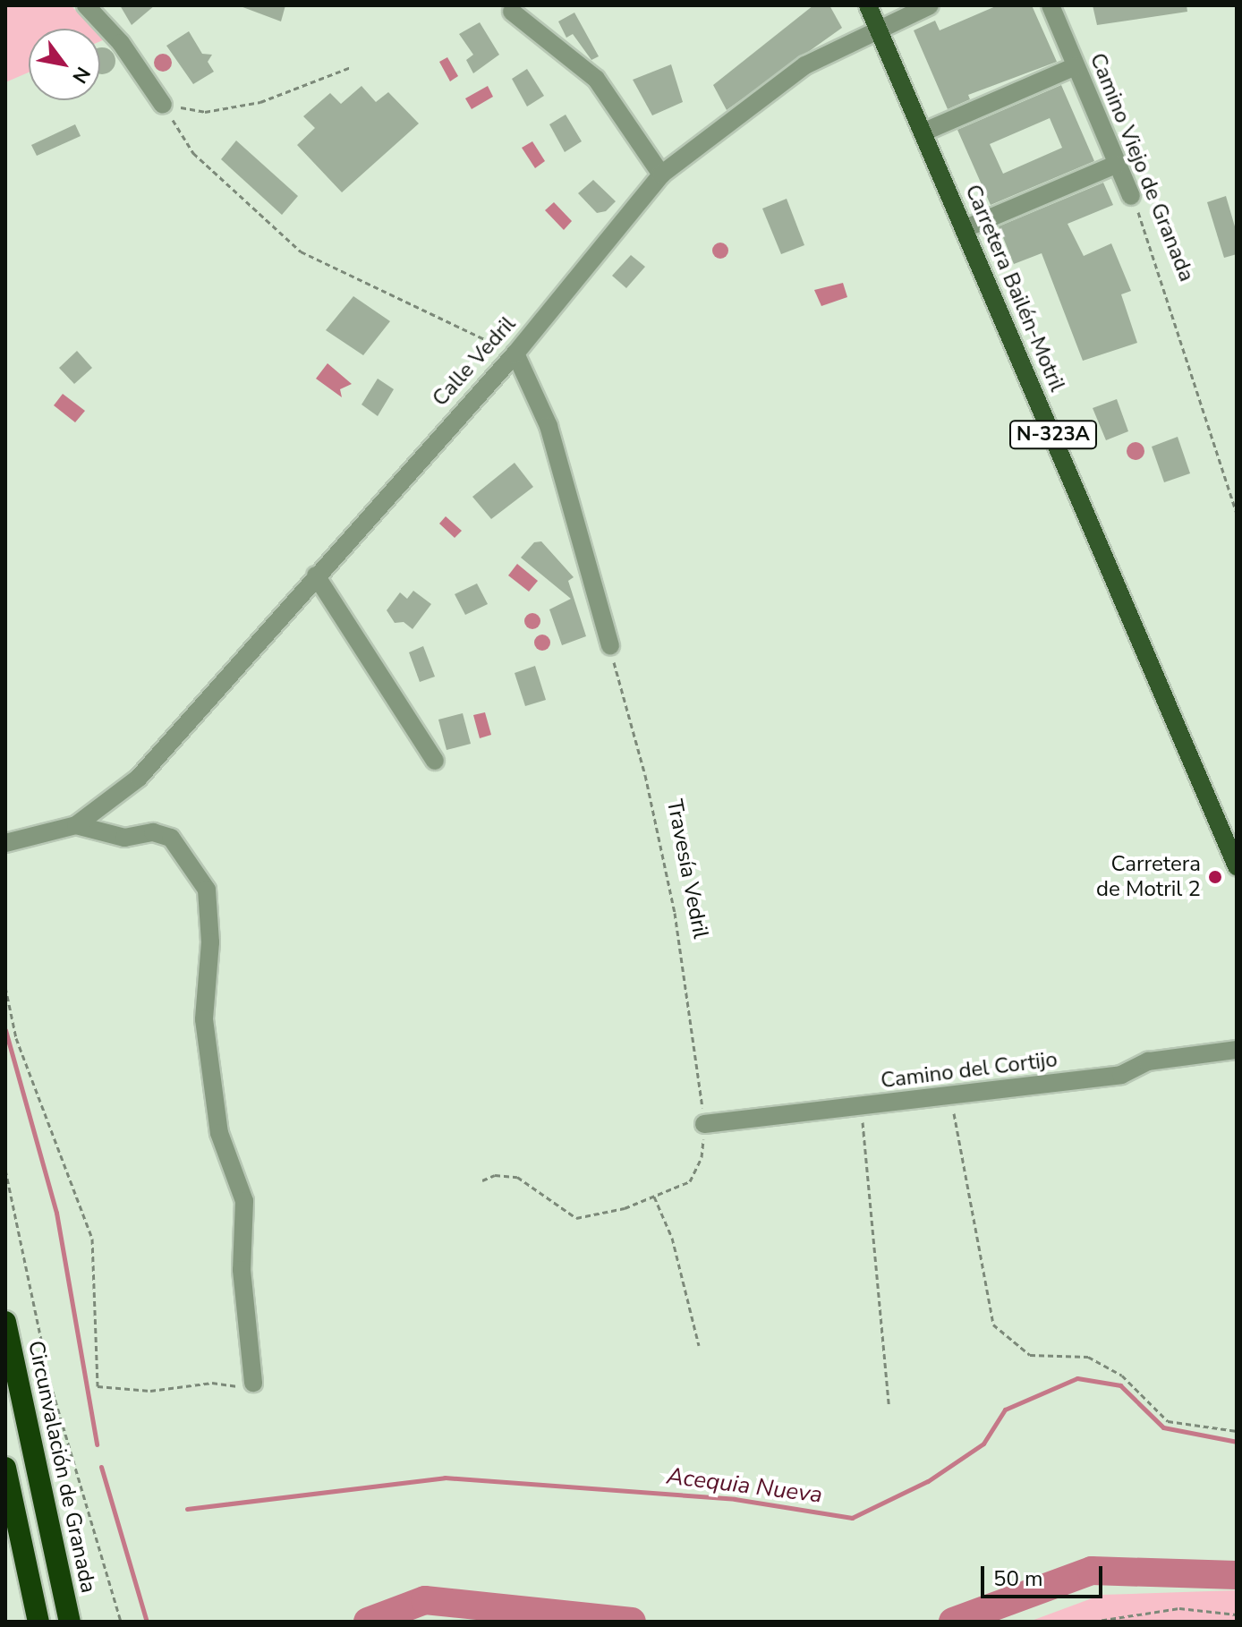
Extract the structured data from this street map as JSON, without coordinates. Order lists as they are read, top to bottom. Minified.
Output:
{"streets":{"highway":["Circunvalación de Granada"],"main road":["Carretera Bailén-Motril","N-323A"],"street":["Camino Viejo de Granada","Calle Vedril","Camino del Cortijo"],"path":["Travesía Vedril"]},"crossings":[["Carretera Bailén-Motril","Calle Vedril"],["Travesía Vedril","Camino del Cortijo"]],"water":["Acequia Nueva"],"places":["Carretera de Motril 2"],"scale_bar":"50 m","north":"bottom right"}
